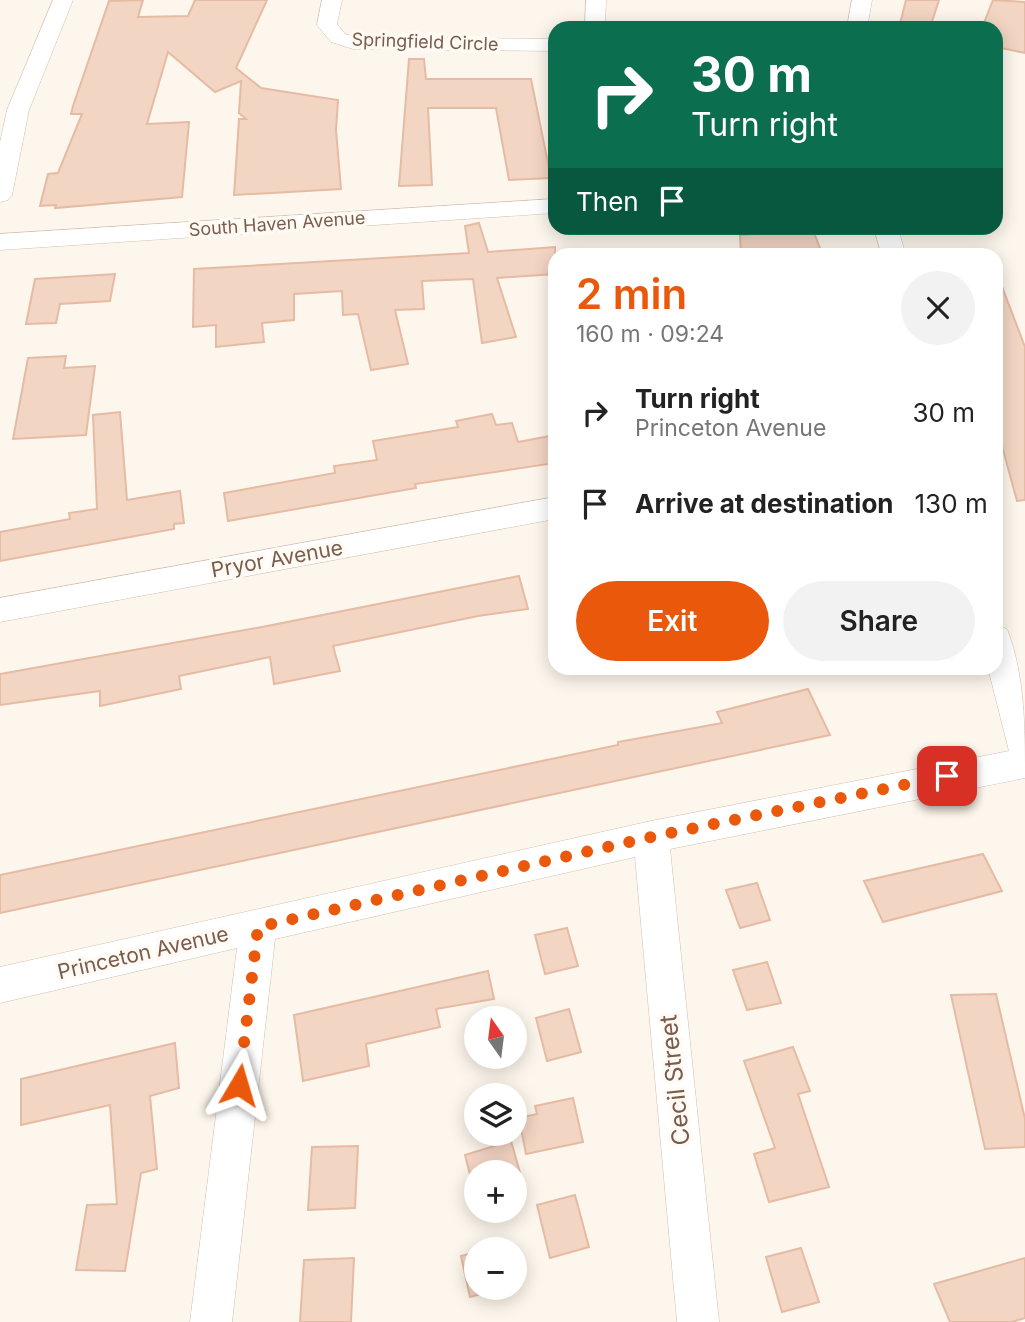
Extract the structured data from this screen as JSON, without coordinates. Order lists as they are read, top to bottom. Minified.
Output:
{"streets":{"street":["Springfield Circle","South Haven Avenue","Pryor Avenue","Princeton Avenue","Cecil Street"]},"crossings":[["Princeton Avenue","Cecil Street"]],"north":"top","page":{"turn":["30 m","Turn right"],"then":"Then","heading":["2 min","160 m · 09:24"],"list":[{"name":"Turn right","note":"Princeton Avenue","value":"30 m"},{"name":"Arrive at destination","value":"130 m"}],"buttons":["Exit","Share"],"map_buttons":["+","−"]}}
